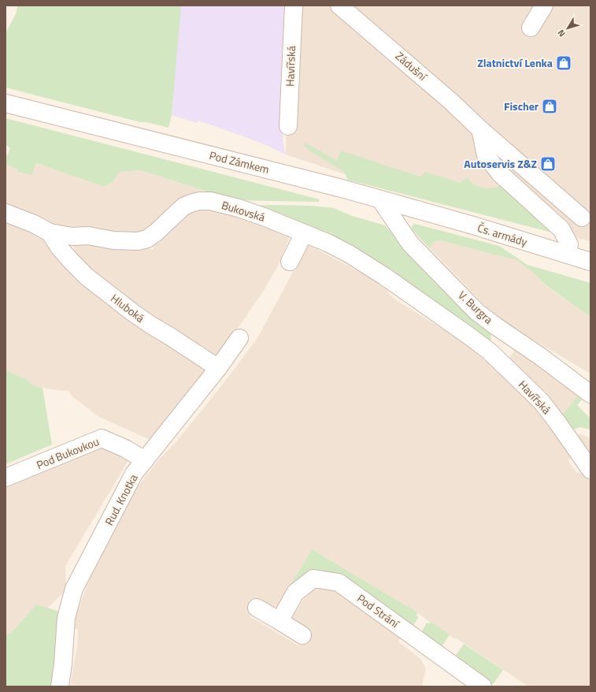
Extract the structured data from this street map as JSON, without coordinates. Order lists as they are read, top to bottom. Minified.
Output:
{"streets":{"street":["Havířská","Zádušní","Pod Zámkem","Bukovská","Čs. armády","V. Burgra","Hluboká","Pod Bukovkou","Rud. Knotka","Pod Strání"]},"crossings":[["Havířská","Bukovská"],["Pod Zámkem","Čs. armády"],["Pod Zámkem","V. Burgra"],["Bukovská","Hluboká"],["Hluboká","Rud. Knotka"],["Pod Bukovkou","Rud. Knotka"]],"places":{"shop":["Zlatnictví Lenka","Fischer","Autoservis Z&Z"]},"north":"bottom left"}
